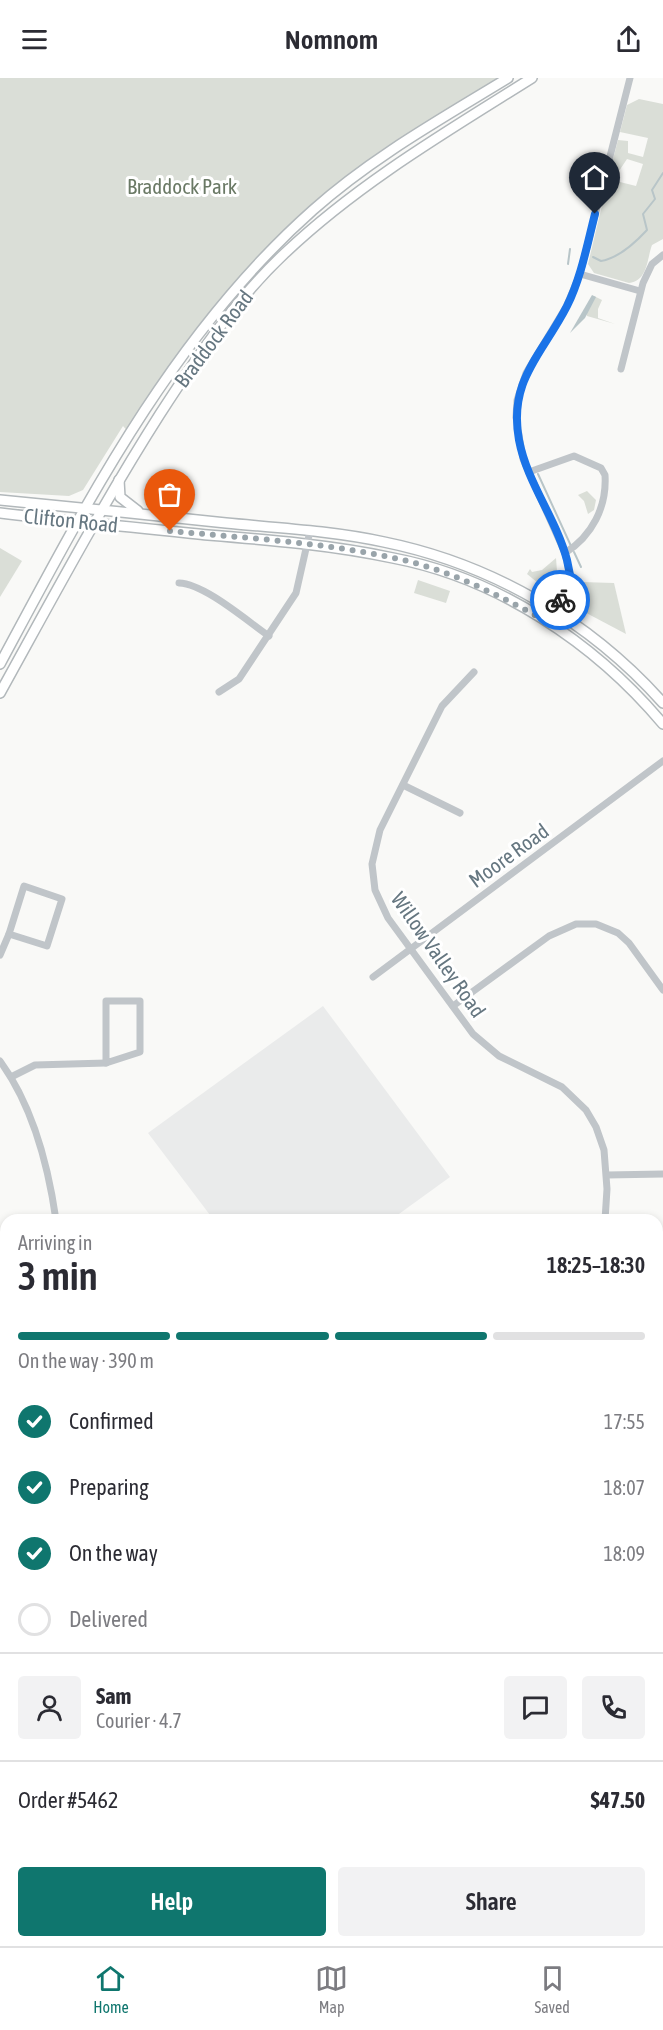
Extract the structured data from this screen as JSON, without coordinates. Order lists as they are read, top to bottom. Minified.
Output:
{"streets":{"main road":["Braddock Road","Clifton Road"],"street":["Moore Road","Willow Valley Road"]},"crossings":[["Braddock Road","Clifton Road"],["Moore Road","Willow Valley Road"]],"parks":["Braddock Park"],"page":{"header":"Nomnom","heading":["3 min","Arriving in","18:25–18:30"],"panel":["Sam","Courier · 4.7","Order #5462","$47.50"],"bar":"On the way · 390 m","list":[["Confirmed","17:55"],["Preparing","18:07"],["On the way","18:09"],"Delivered"],"buttons":["Help","Share"],"tabs":["Home","Map","Saved"]}}
